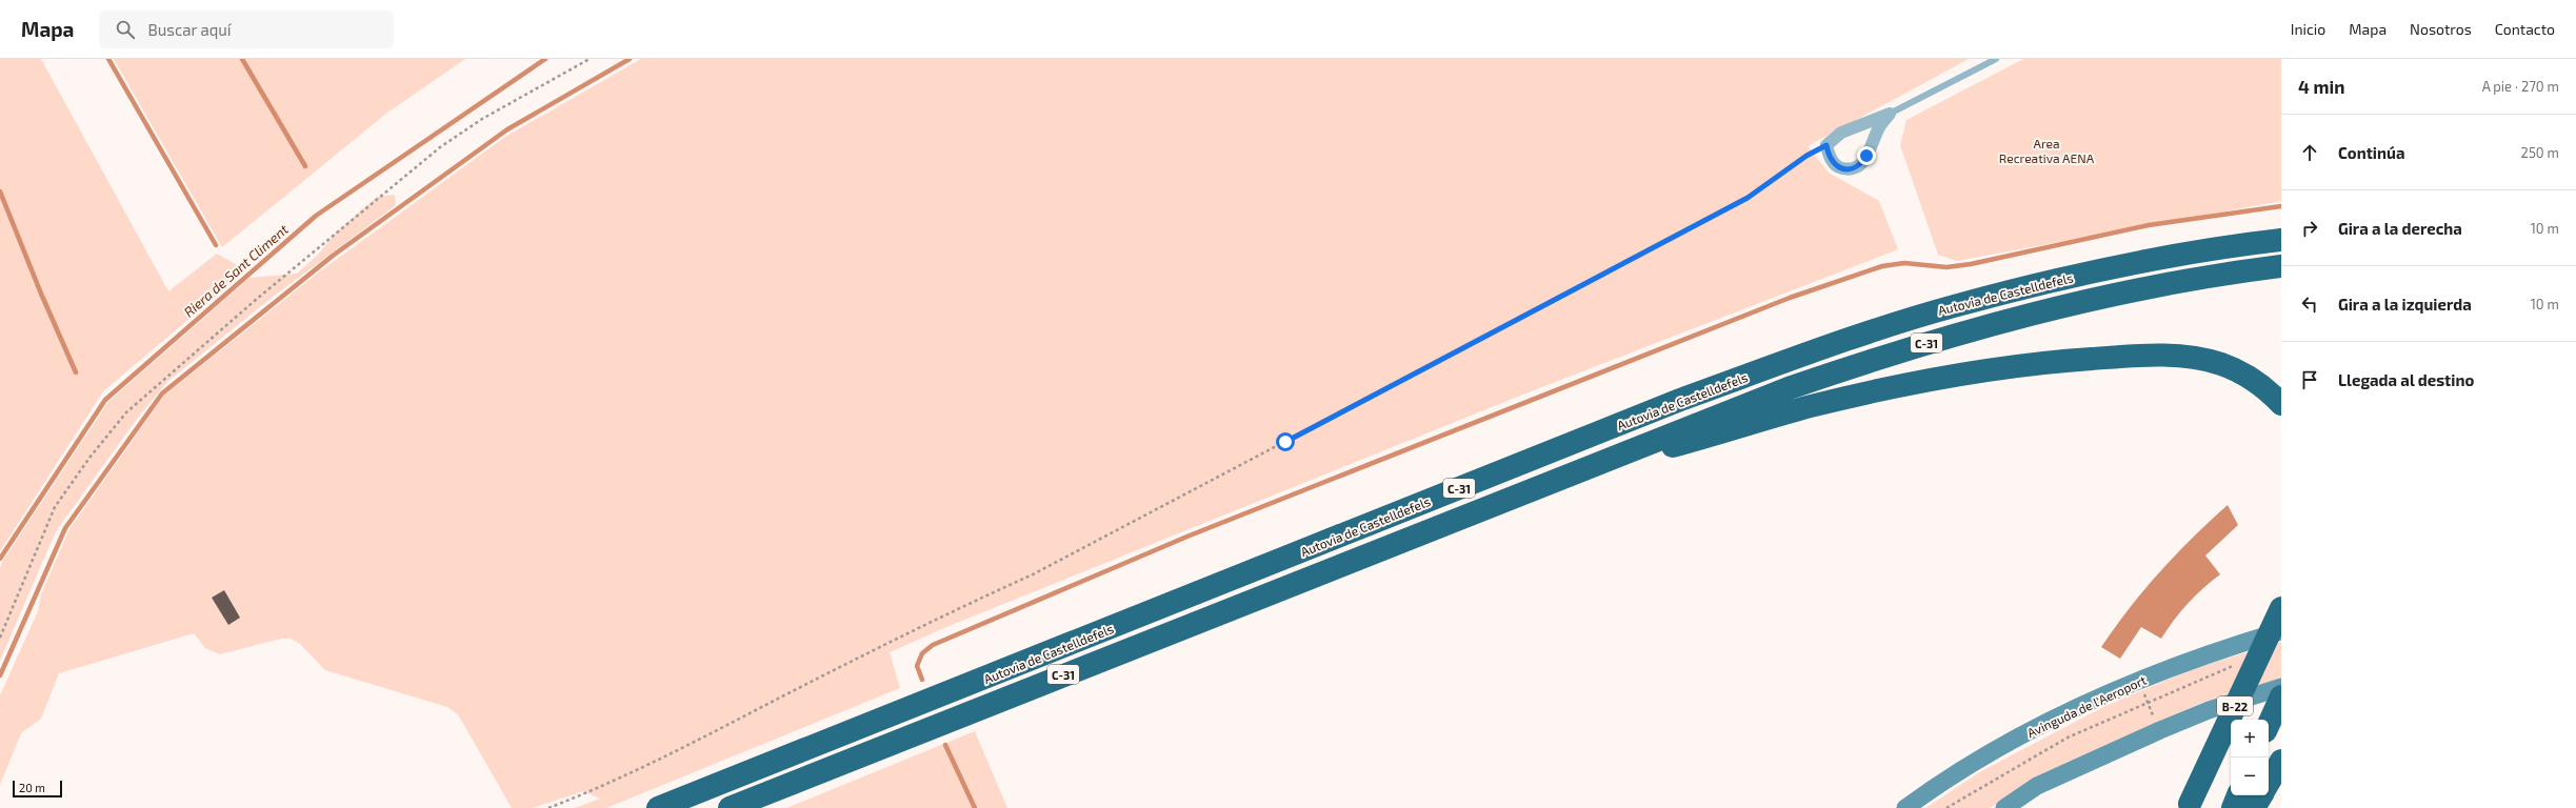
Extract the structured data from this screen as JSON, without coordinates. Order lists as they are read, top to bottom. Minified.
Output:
{"streets":{"highway":["Autovia de Castelldefels","C-31","B-22"],"street":["Avinguda de l'Aeroport"]},"water":["Riera de Sant Climent"],"parks":["Area Recreativa AENA"],"scale_bar":"20 m","page":{"header":"Mapa","search":"Buscar aquí","nav":["Inicio","Mapa","Nosotros","Contacto"],"heading":["4 min","A pie · 270 m"],"list":[["Continúa","250 m"],["Gira a la derecha","10 m"],["Gira a la izquierda","10 m"],"Llegada al destino"],"map_buttons":["+","−"],"scale":"20 m"}}
